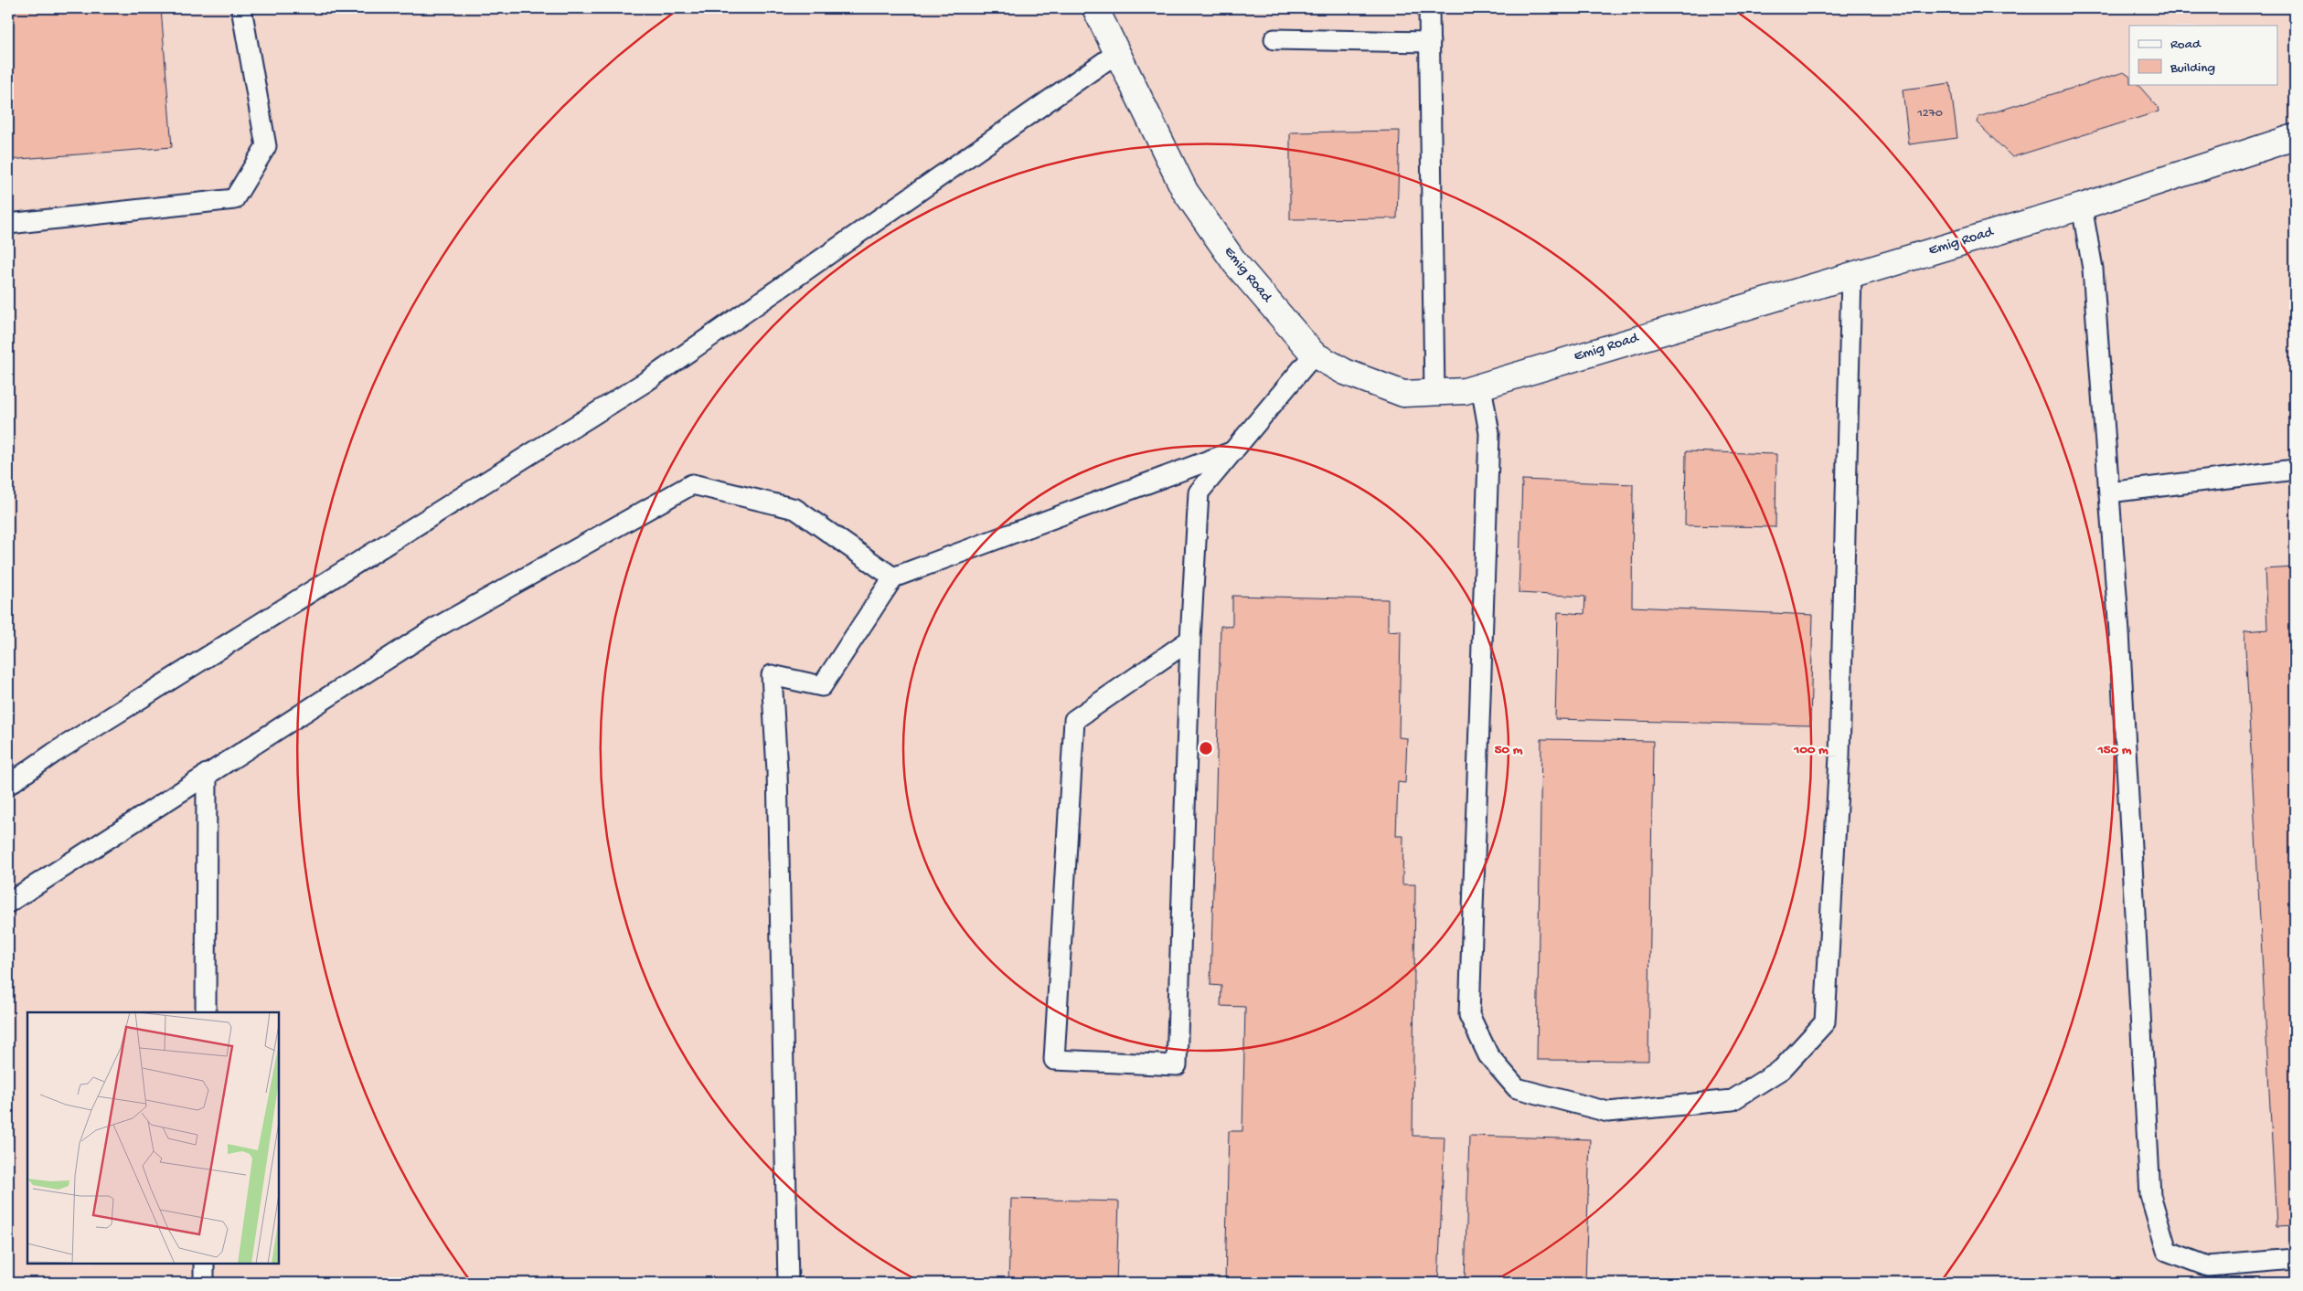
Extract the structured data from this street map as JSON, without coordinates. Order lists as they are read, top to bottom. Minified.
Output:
{"streets":{"street":["Emig Road"]},"house_numbers":["1270"],"legend":["Road","Building"],"rings":["50 m","100 m","150 m"]}
